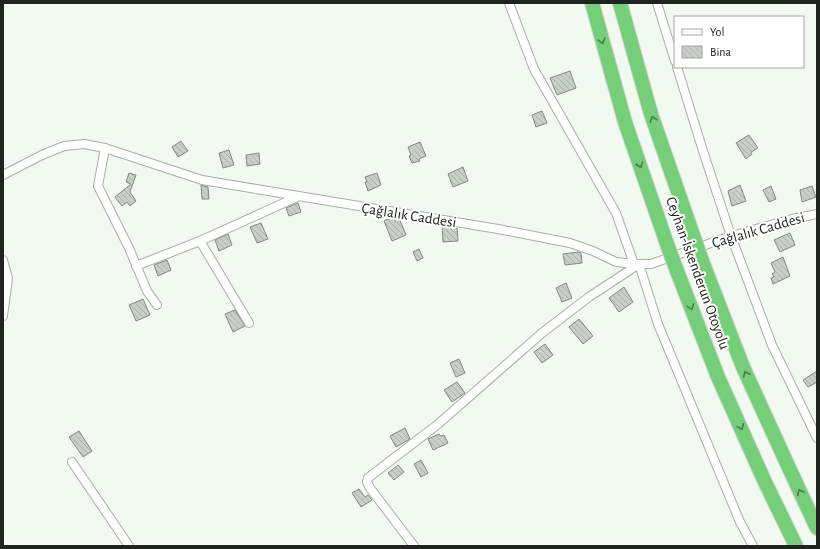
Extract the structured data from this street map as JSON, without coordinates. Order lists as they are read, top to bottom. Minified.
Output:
{"streets":{"highway":["Ceyhan-İskenderun Otoyolu"],"street":["Çağlalık Caddesi"]},"legend":["Yol","Bina"]}
